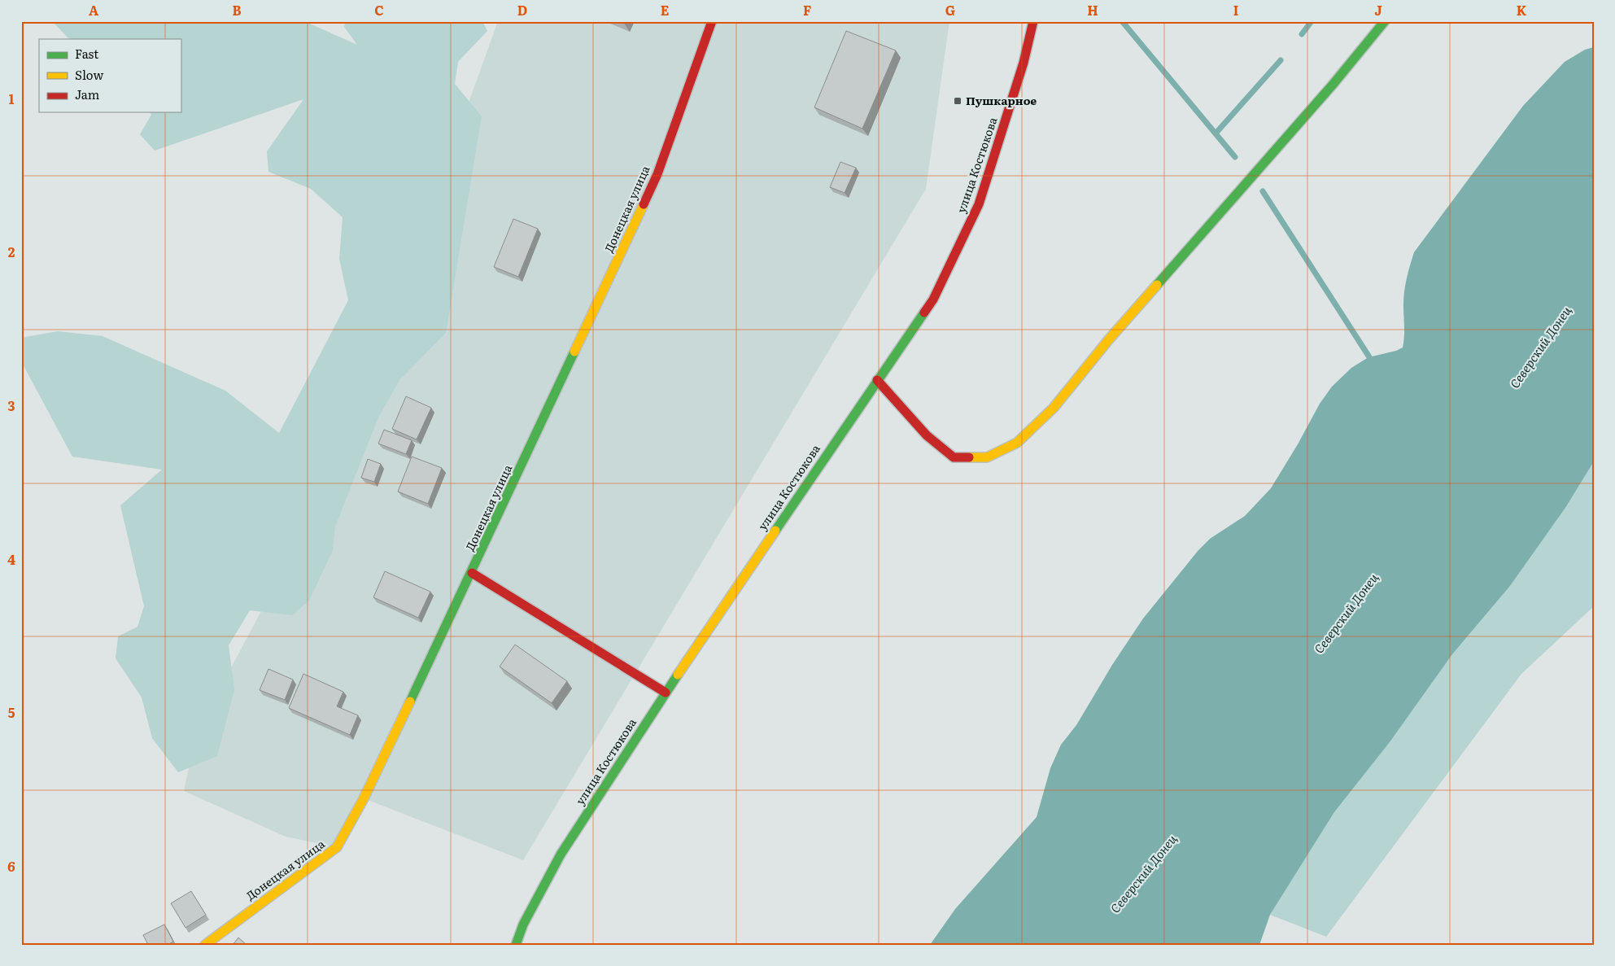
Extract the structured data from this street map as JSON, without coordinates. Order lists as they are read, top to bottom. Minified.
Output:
{"streets":{"street":["улица Костюкова","Донецкая улица"]},"water":["Северский Донец"],"places":{"transit":["Пушкарное"]},"legend":["Fast","Slow","Jam"],"grid":{"columns":["A","B","C","D","E","F","G","H","I","J","K"],"rows":["1","2","3","4","5","6"]}}
